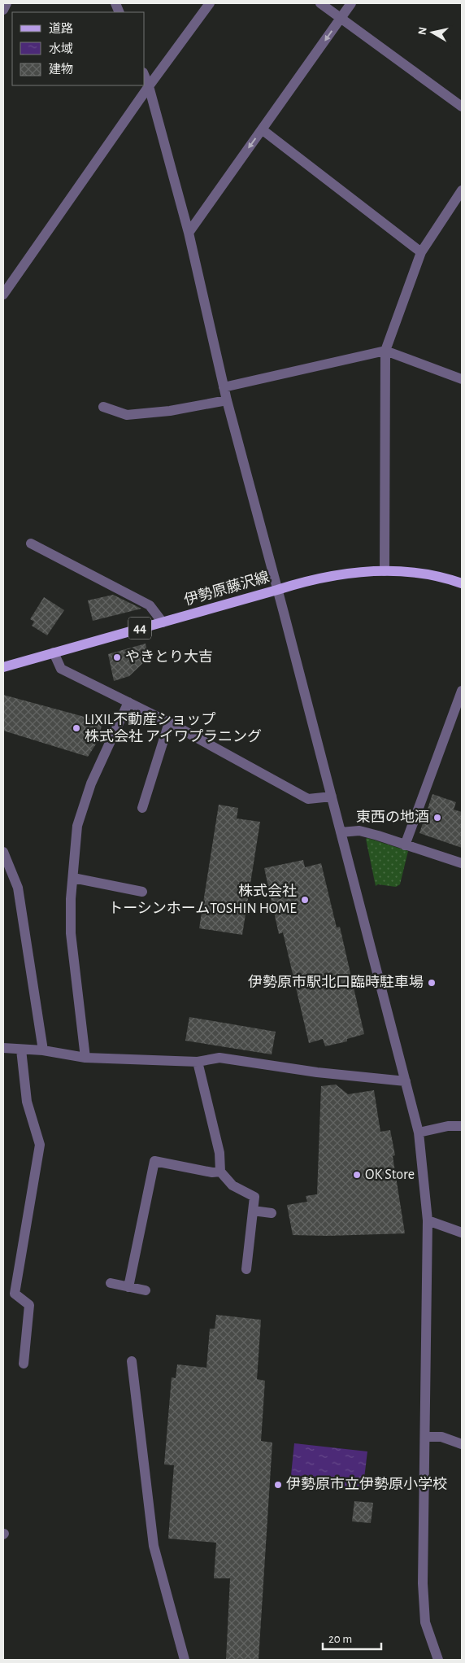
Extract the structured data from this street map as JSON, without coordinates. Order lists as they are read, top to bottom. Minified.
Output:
{"streets":{"main road":["伊勢原藤沢線","44"]},"places":["やきとり大吉","LIXIL不動産ショップ 株式会社 アイワプラニング","東西の地酒","株式会社 トーシンホームTOSHIN HOME","伊勢原市駅北口臨時駐車場","OK Store","伊勢原市立伊勢原小学校"],"legend":["道路","水域","建物"],"scale_bar":"20 m","north":"left"}
